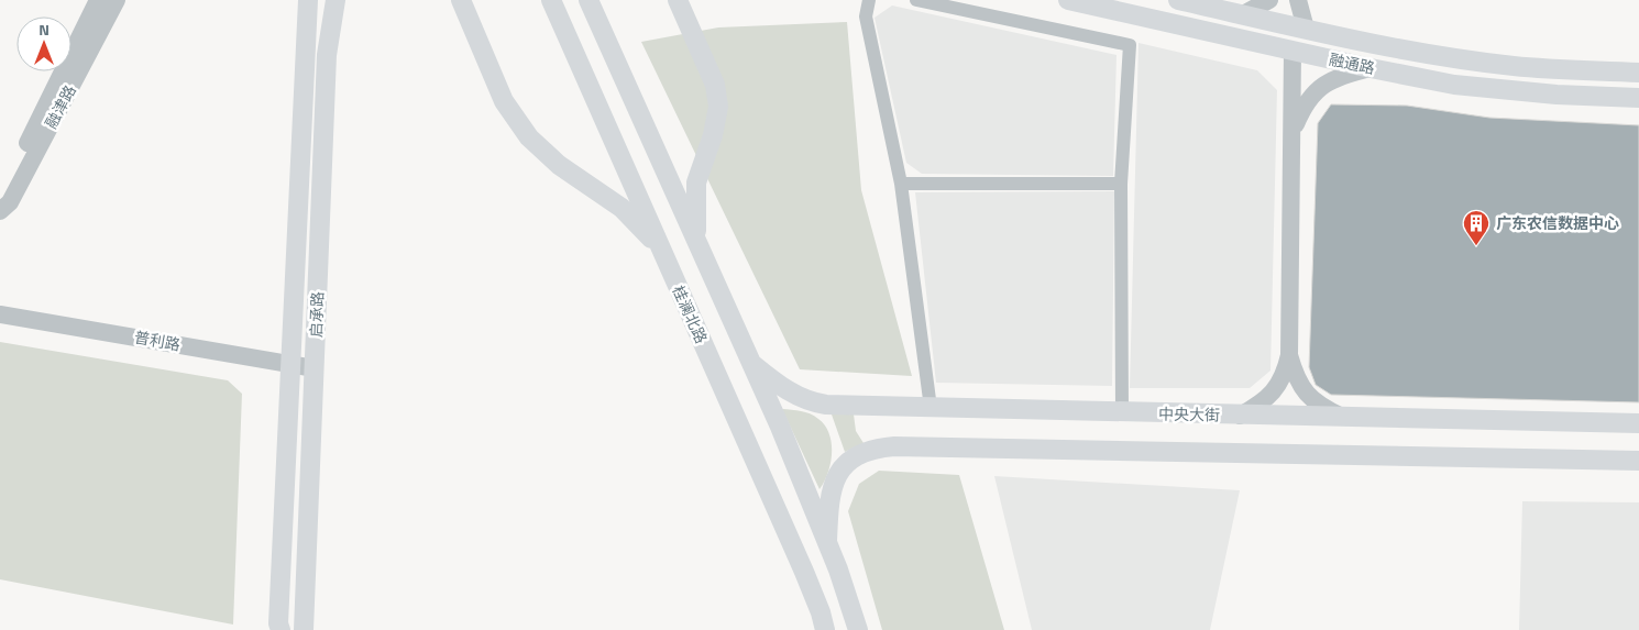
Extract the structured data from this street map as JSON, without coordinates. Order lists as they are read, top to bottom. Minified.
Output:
{"streets":{"main road":["融通路","启承路","桂澜北路","中央大街"],"street":["融津路","普利路"]},"crossings":[["启承路","普利路"]],"places":{"building":["广东农信数据中心"]},"north":"top"}
